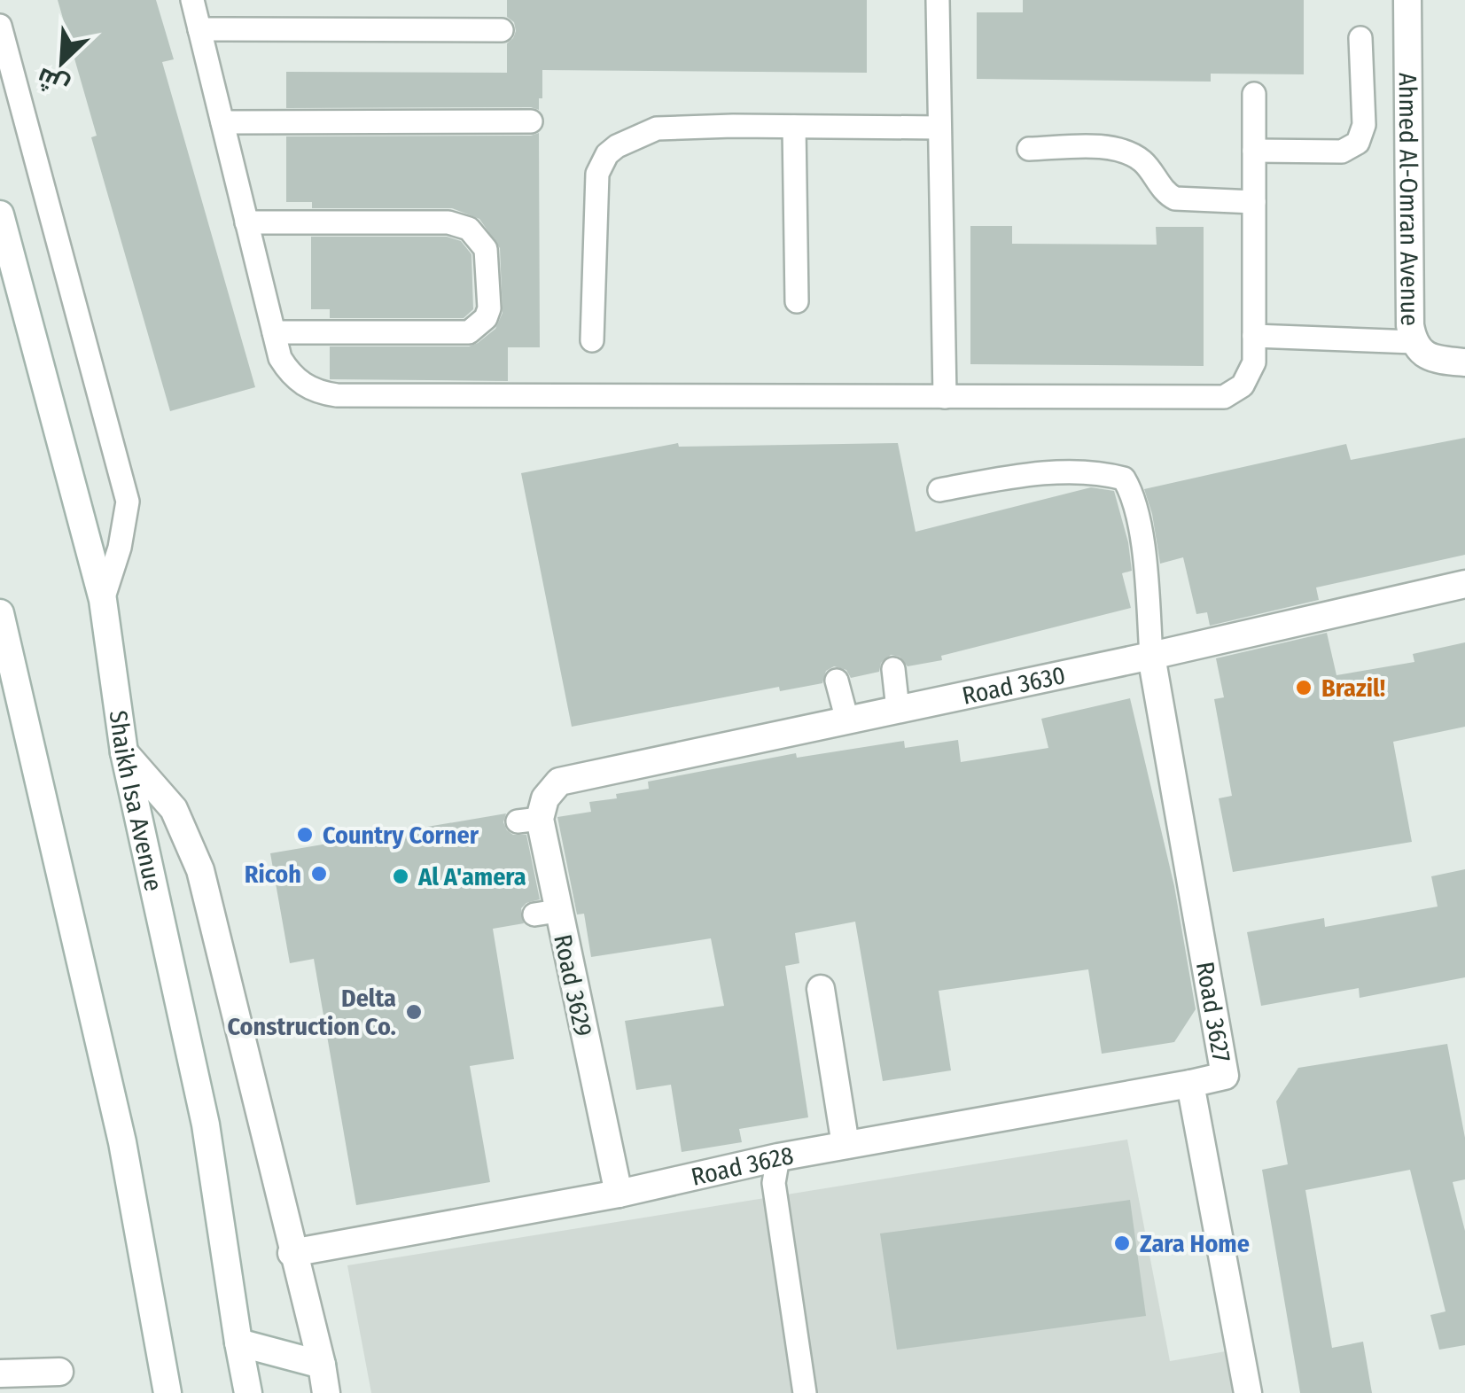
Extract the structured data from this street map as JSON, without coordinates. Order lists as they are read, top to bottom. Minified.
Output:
{"streets":{"street":["Ahmed Al-Omran Avenue","Road 3630","Shaikh Isa Avenue","Road 3629","Road 3627","Road 3628"]},"crossings":[["Road 3630","Road 3629"],["Road 3630","Road 3627"],["Road 3629","Road 3628"],["Road 3627","Road 3628"]],"places":["Brazil!","Country Corner","Ricoh","Al A'amera","Delta Construction Co.","Zara Home"],"north":"bottom left"}
